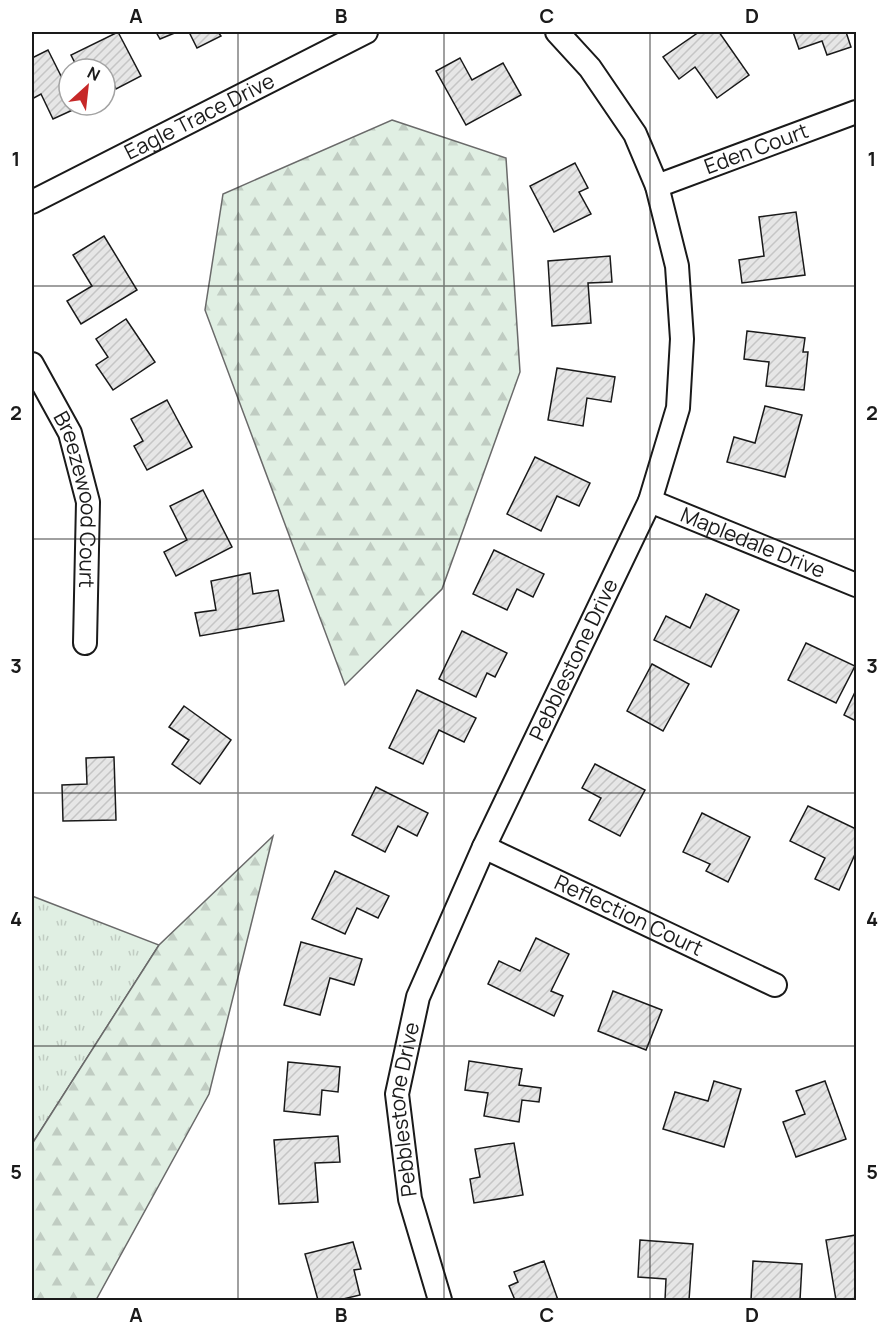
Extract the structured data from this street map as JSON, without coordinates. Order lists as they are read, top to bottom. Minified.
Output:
{"streets":{"street":["Eagle Trace Drive","Eden Court","Breezewood Court","Mapledale Drive","Pebblestone Drive","Reflection Court"]},"crossings":[["Eden Court","Pebblestone Drive"],["Mapledale Drive","Pebblestone Drive"],["Pebblestone Drive","Reflection Court"]],"north":"top right","grid":{"columns":["A","B","C","D"],"rows":["1","2","3","4","5"]}}
